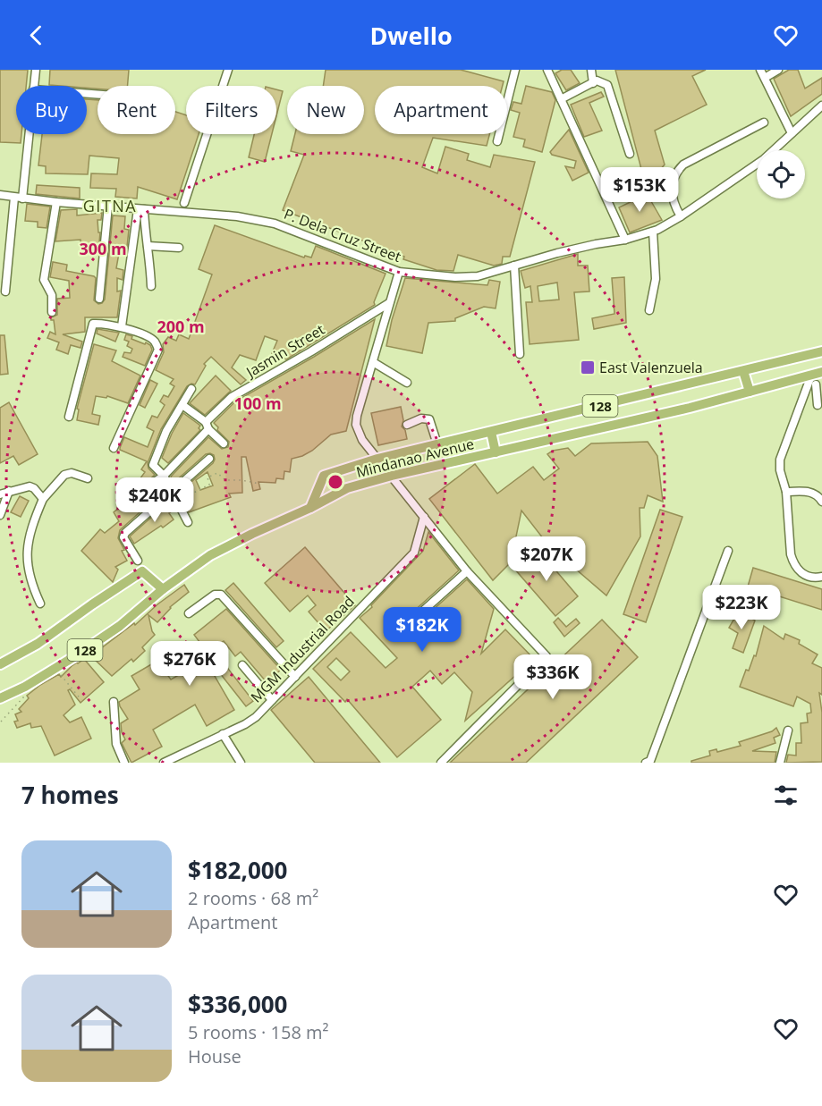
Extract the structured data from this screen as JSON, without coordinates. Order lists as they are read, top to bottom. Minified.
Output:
{"streets":{"main road":["128","Mindanao Avenue"],"street":["P. Dela Cruz Street","Jasmin Street","MGM Industrial Road"]},"crossings":[["128","Mindanao Avenue"]],"districts":["GITNA"],"places":{"transit":["East Valenzuela"]},"page":{"header":"Dwello","chip":["Buy","Rent","Filters","New","Apartment"],"price":["$153K","$240K","$207K","$223K","$182K","$276K","$336K"],"heading":"7 homes","list":[{"name":"$182,000","note":"2 rooms · 68 m² · Apartment"},{"name":"$336,000","note":"5 rooms · 158 m² · House"}]},"rings":["300 m","200 m","100 m"]}
